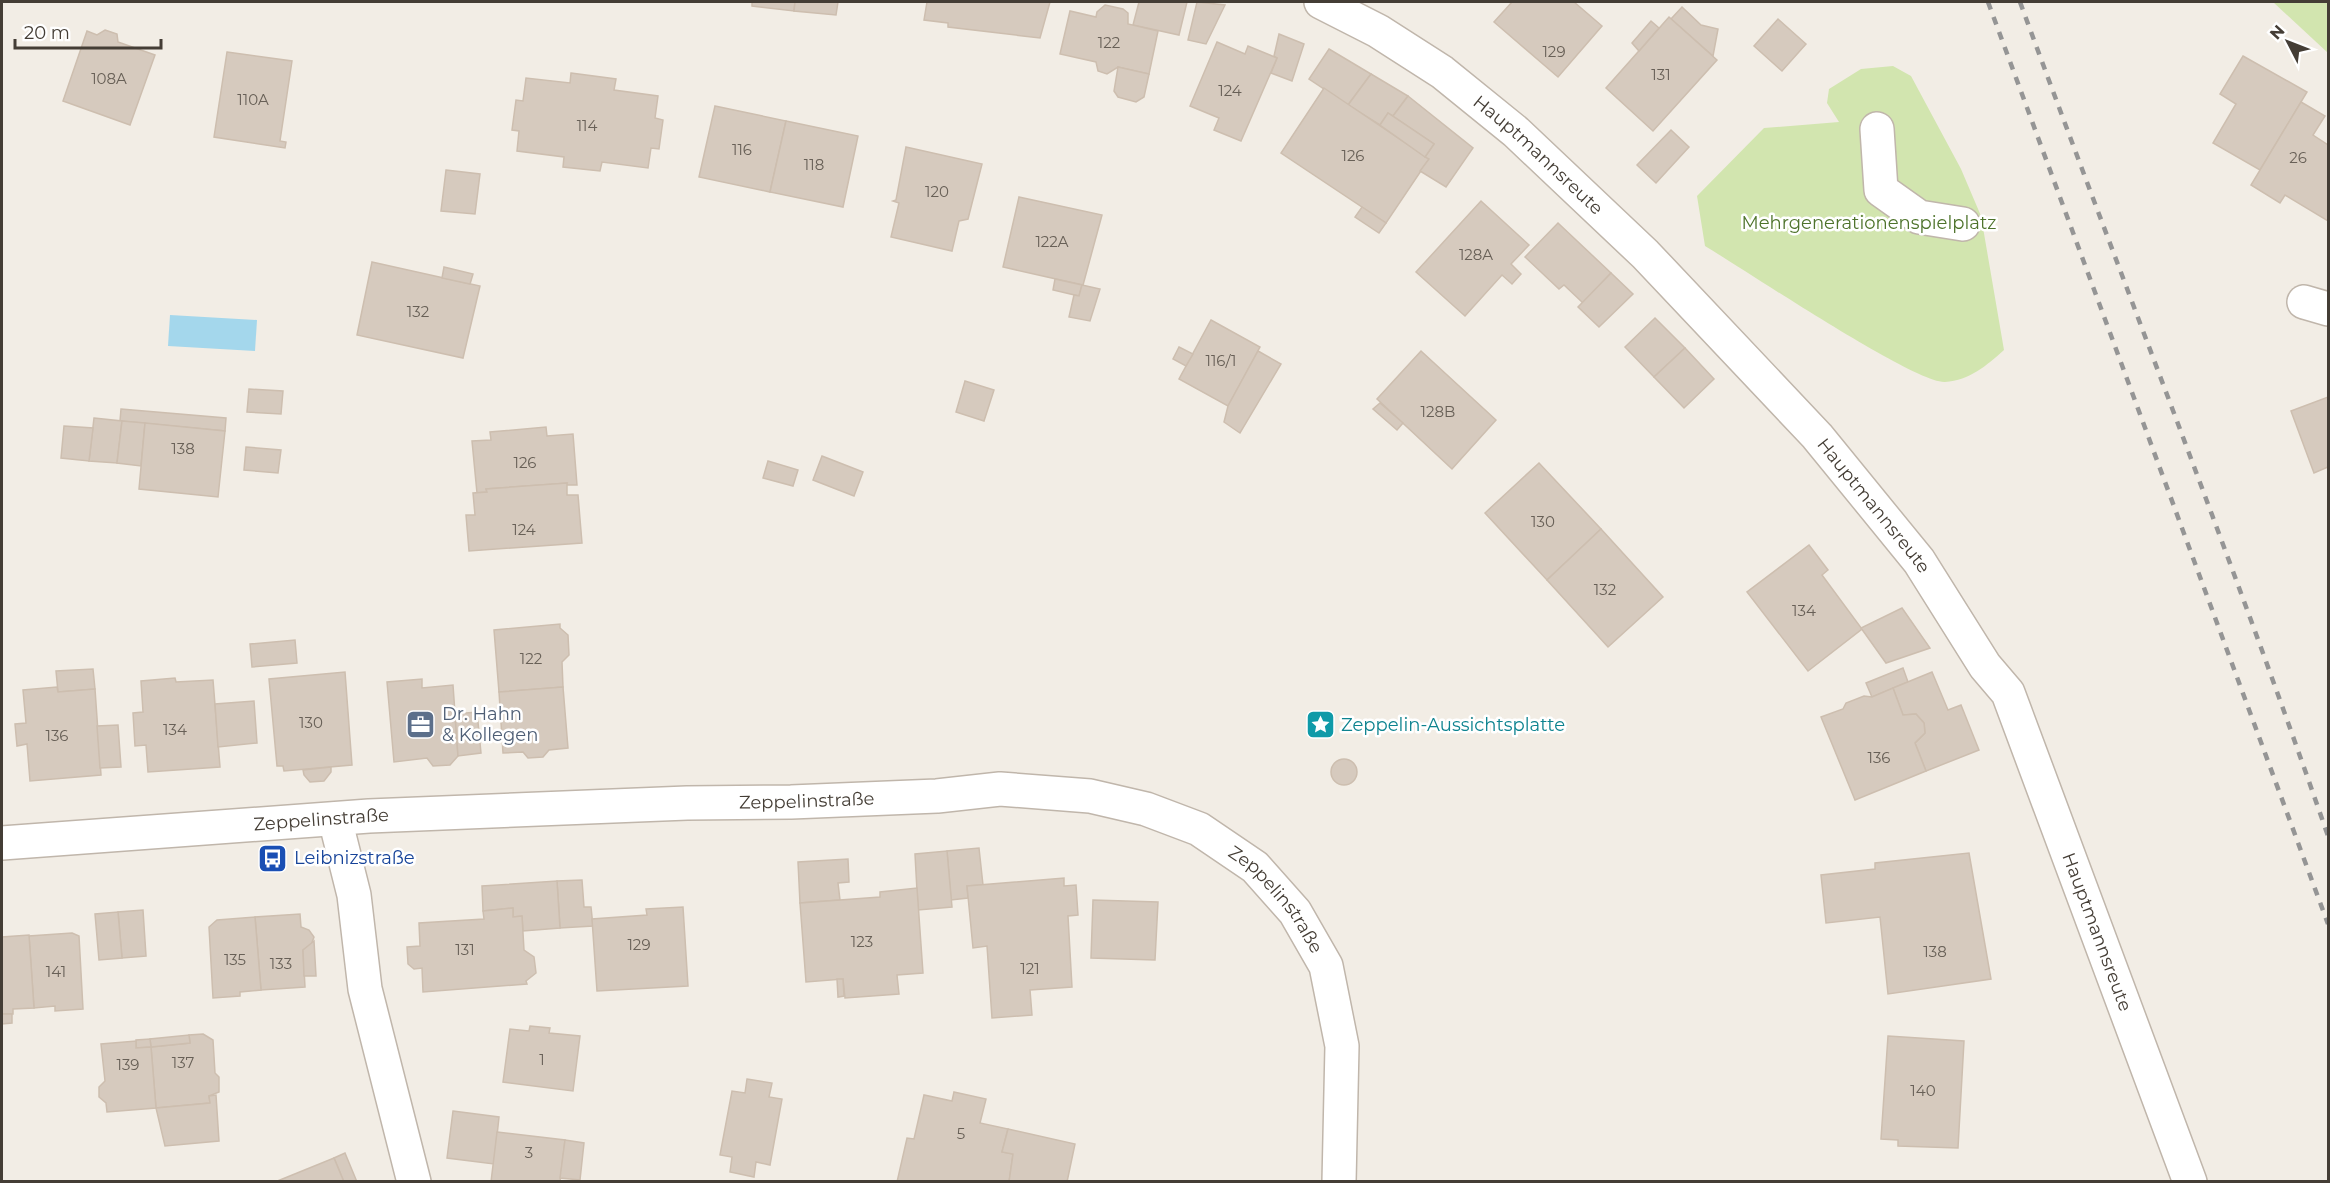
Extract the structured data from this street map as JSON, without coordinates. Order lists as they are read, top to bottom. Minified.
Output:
{"streets":{"street":["Hauptmannsreute","Zeppelinstraße"]},"parks":["Mehrgenerationenspielplatz"],"places":{"office":["Dr. Hahn & Kollegen"],"place":["Zeppelin-Aussichtsplatte"],"bus stop":["Leibnizstraße"]},"house_numbers":["122","129","131","108A","124","110A","114","116","126","26","118","120","122A","128A","132","116/1","128B","138","126","130","124","132","134","122","130","134","136","136","123","129","131","138","135","133","121","141","1","137","139","140","5","3"],"scale_bar":"20 m","north":"top left"}
